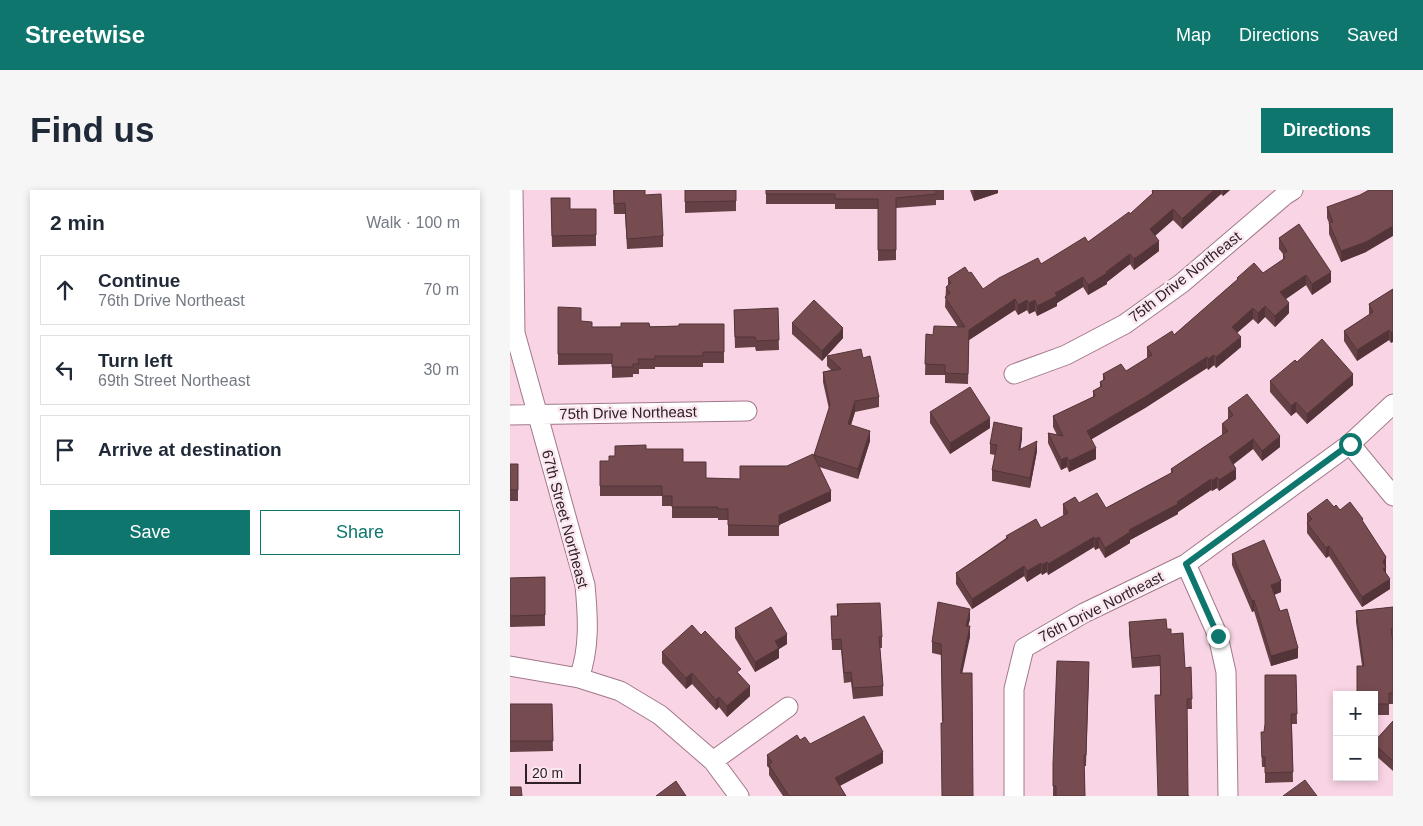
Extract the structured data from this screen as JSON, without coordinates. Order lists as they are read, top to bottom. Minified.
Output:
{"streets":{"street":["75th Drive Northeast","67th Street Northeast","76th Drive Northeast"]},"crossings":[["75th Drive Northeast","67th Street Northeast"]],"scale_bar":"20 m","page":{"header":"Streetwise","nav":["Map","Directions","Saved"],"buttons":["Directions",["Save","Share"]],"title":"Find us","heading":["2 min","Walk · 100 m"],"list":[["Continue","76th Drive Northeast","70 m"],["Turn left","69th Street Northeast","30 m"],"Arrive at destination"],"map_buttons":["+","−"],"scale":"20 m"}}
